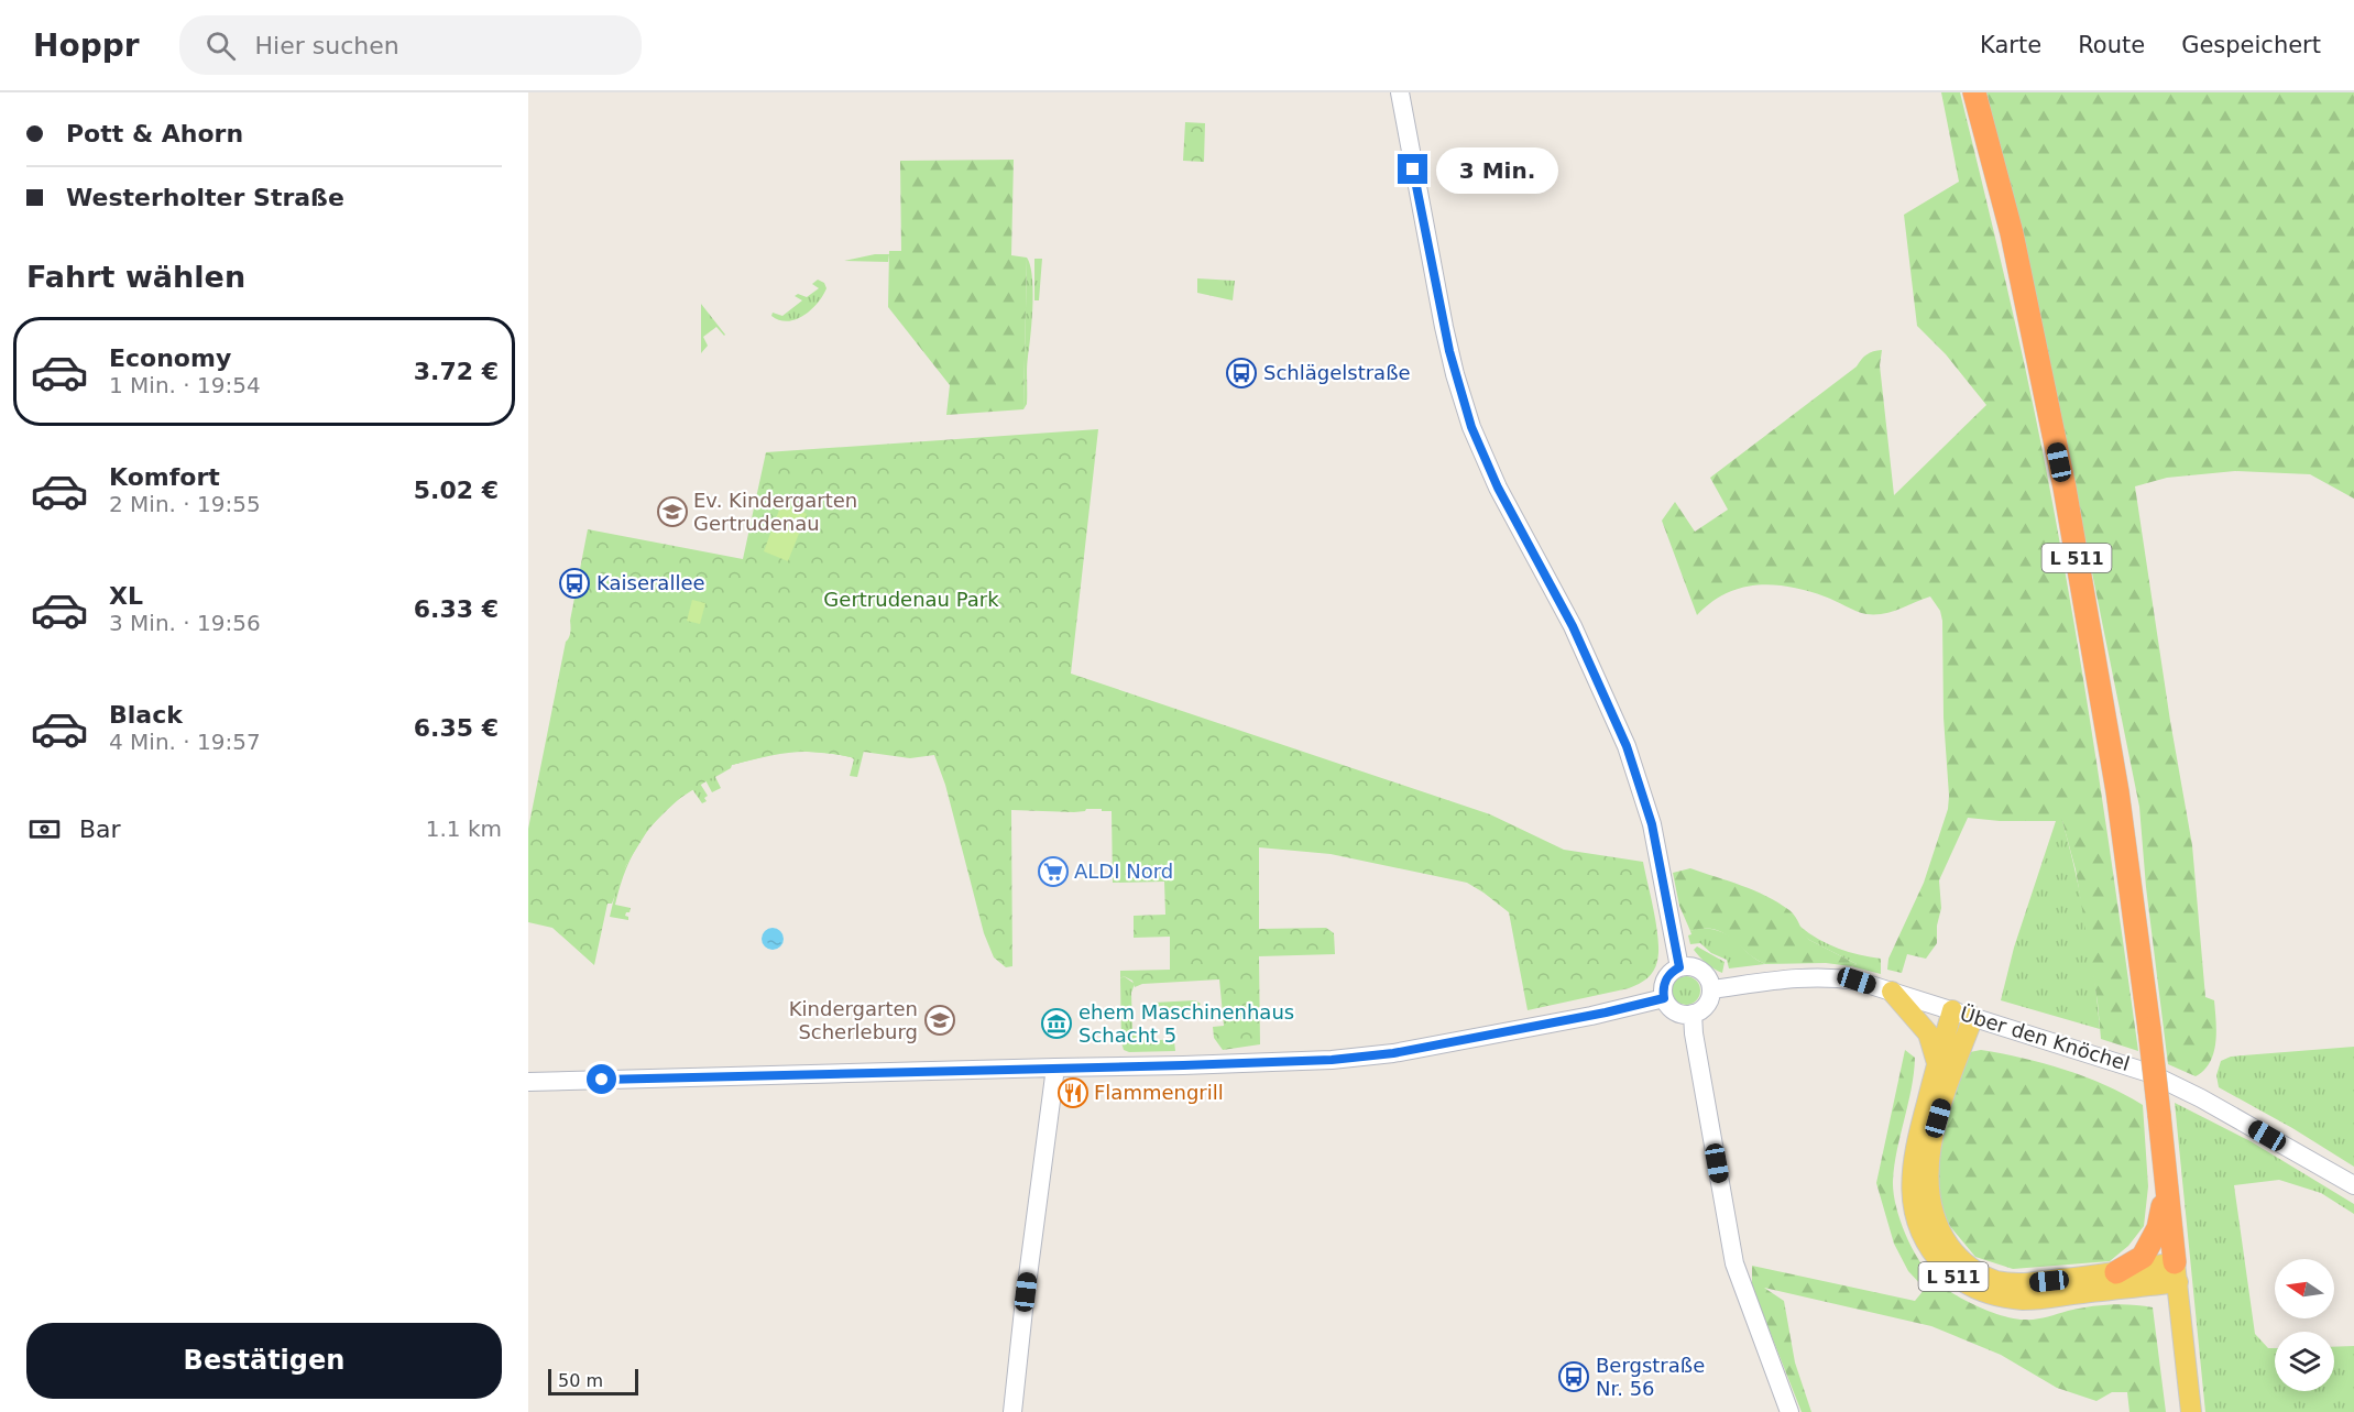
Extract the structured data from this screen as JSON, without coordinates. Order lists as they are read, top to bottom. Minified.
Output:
{"streets":{"highway":["L 511"],"street":["Über den Knöchel"]},"crossings":[["L 511","Über den Knöchel"]],"parks":["Gertrudenau Park"],"places":{"bus stop":["Schlägelstraße","Kaiserallee","Bergstraße Nr. 56"],"school or university":["Ev. Kindergarten Gertrudenau","Kindergarten Scherleburg"],"supermarket":["ALDI Nord"],"museum":["ehem Maschinenhaus Schacht 5"],"restaurant":["Flammengrill"]},"scale_bar":"50 m","north":"left","page":{"header":"Hoppr","search":"Hier suchen","nav":["Karte","Route","Gespeichert"],"banner":["Pott & Ahorn","Westerholter Straße"],"bubble":"3 Min.","heading":"Fahrt wählen","list":[{"name":"Economy","note":"1 Min. · 19:54","value":"3.72 €"},{"name":"Komfort","note":"2 Min. · 19:55","value":"5.02 €"},{"name":"XL","note":"3 Min. · 19:56","value":"6.33 €"},{"name":"Black","note":"4 Min. · 19:57","value":"6.35 €"}],"pay":["Bar","1.1 km"],"buttons":"Bestätigen","scale":"50 m"}}
